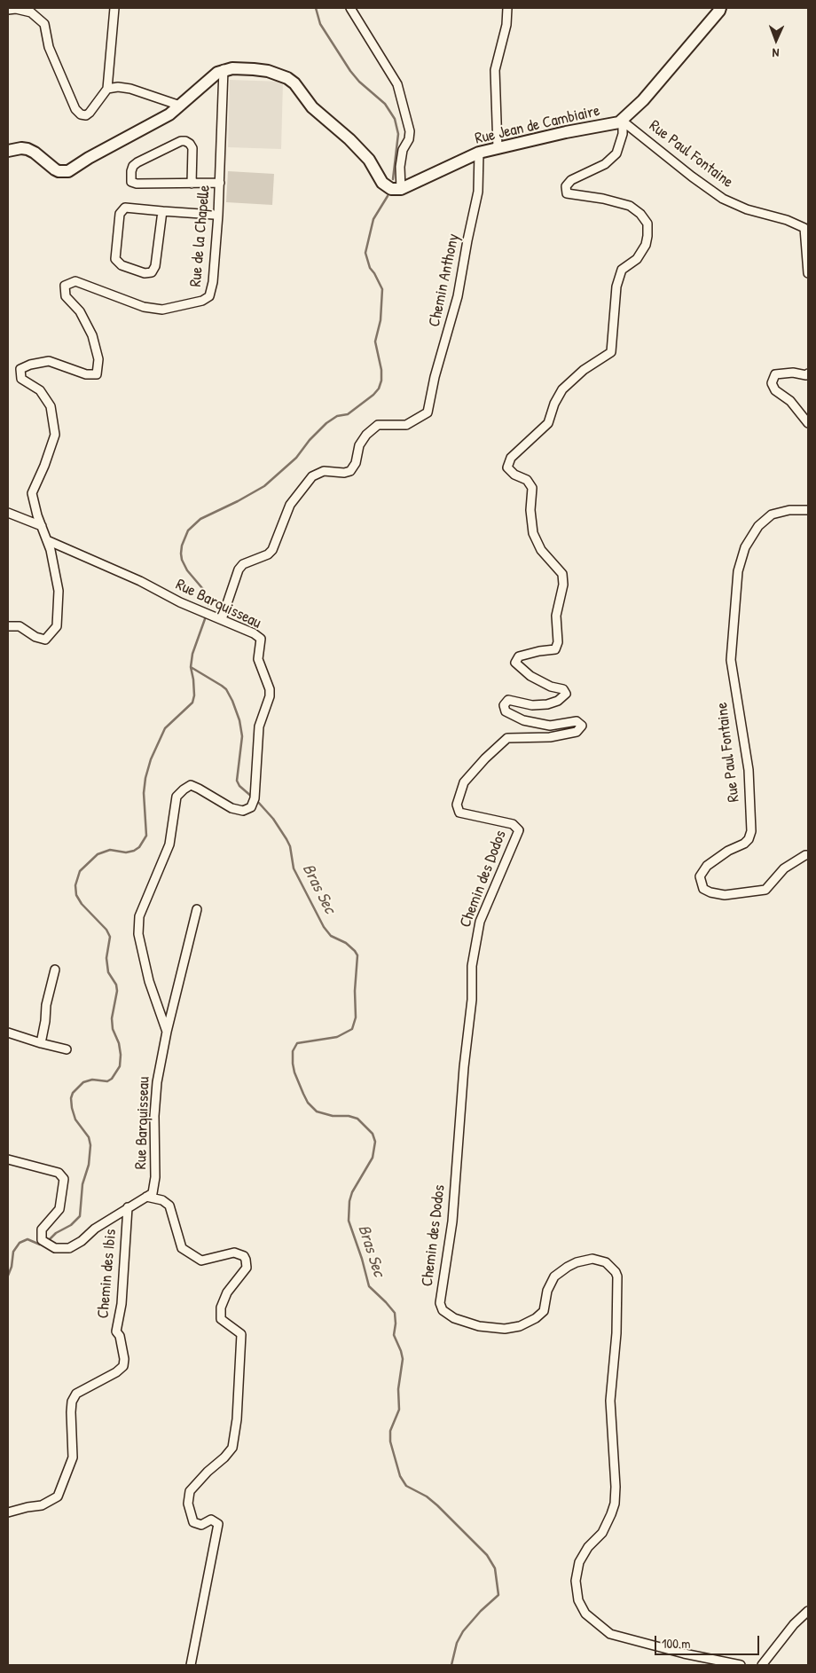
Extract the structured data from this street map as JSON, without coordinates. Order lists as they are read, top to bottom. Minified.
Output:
{"streets":{"main road":["Rue Jean de Cambiaire"],"street":["Rue Paul Fontaine","Rue de la Chapelle","Chemin Anthony","Rue Barquisseau","Chemin des Dodos","Chemin des Ibis"]},"crossings":[["Rue Jean de Cambiaire","Rue Paul Fontaine"],["Rue Jean de Cambiaire","Chemin Anthony"],["Rue Jean de Cambiaire","Chemin des Dodos"],["Rue Paul Fontaine","Chemin des Dodos"],["Rue de la Chapelle","Rue Barquisseau"],["Chemin Anthony","Rue Barquisseau"]],"water":["Bras Sec"],"scale_bar":"100 m","north":"bottom"}
